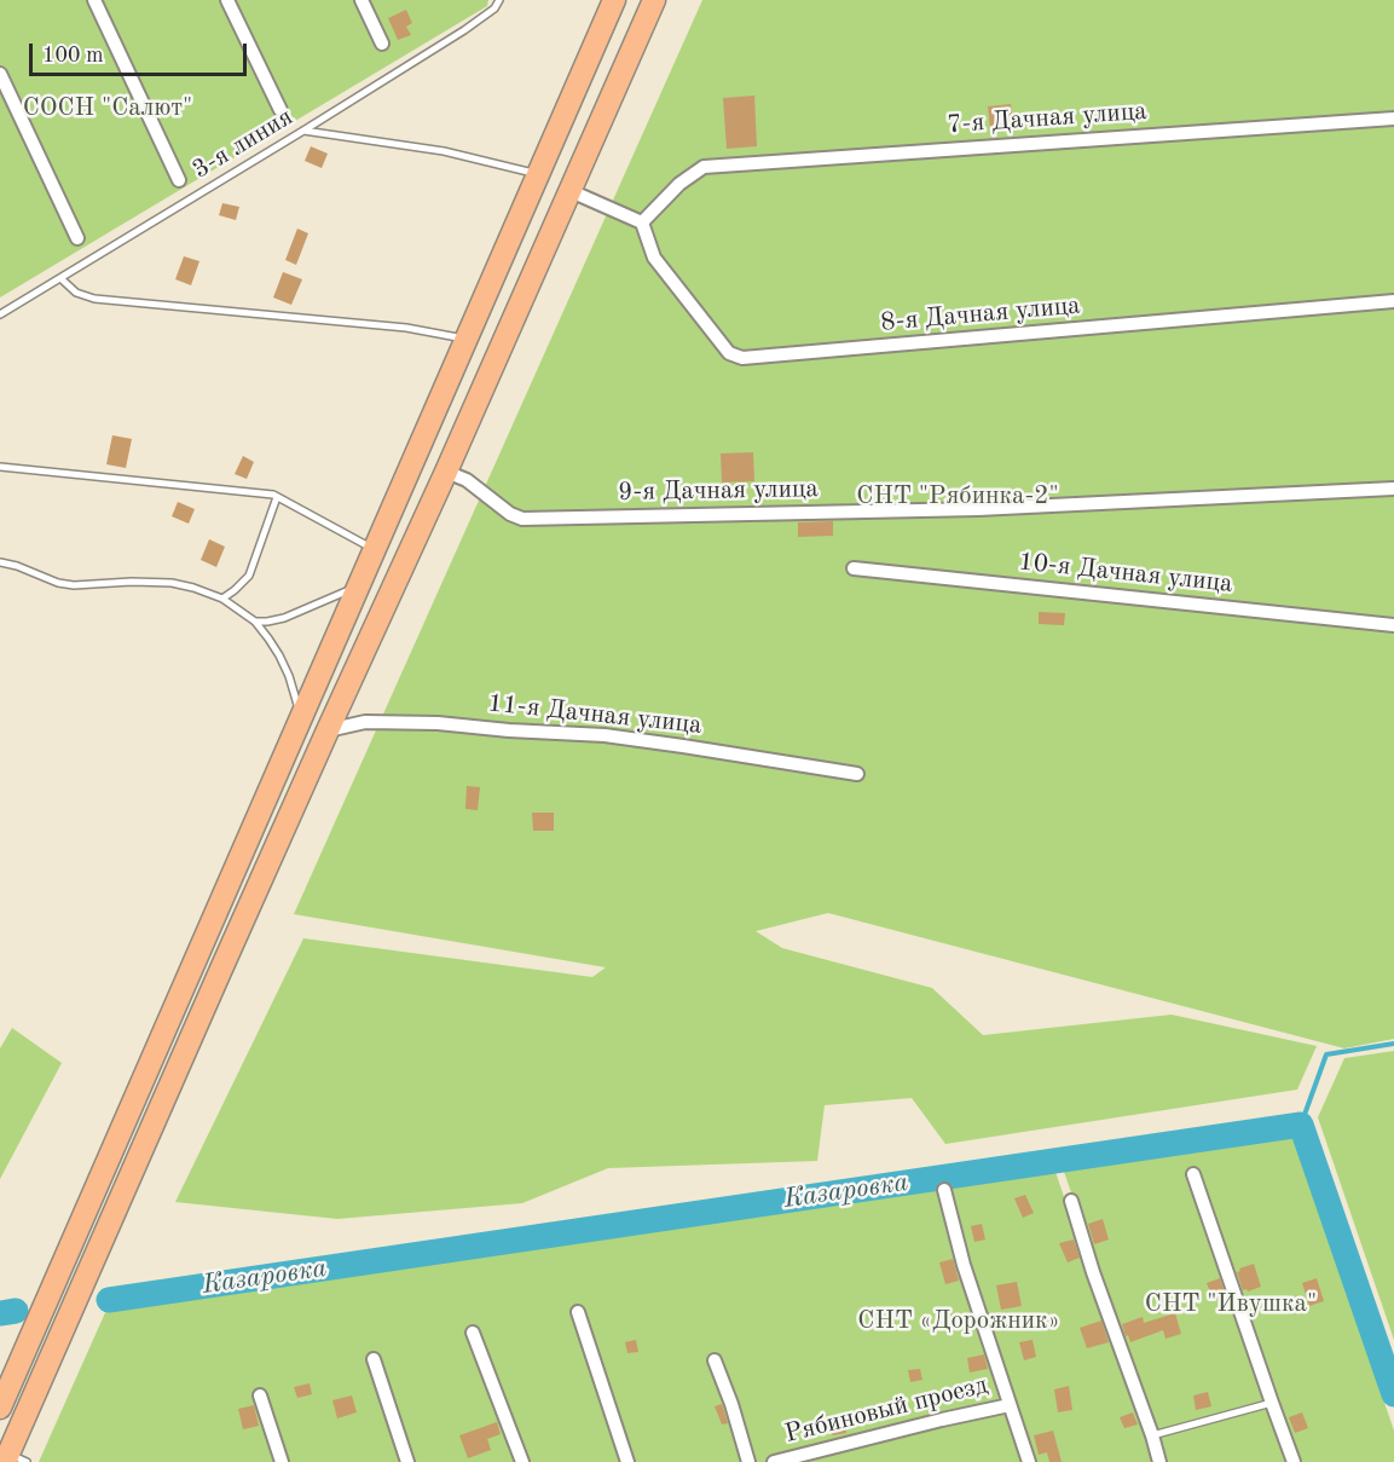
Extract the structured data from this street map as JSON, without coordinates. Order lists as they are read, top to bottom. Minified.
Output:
{"streets":{"street":["7-я Дачная улица","8-я Дачная улица","9-я Дачная улица","10-я Дачная улица","11-я Дачная улица","Рябиновый проезд"],"lane":["3-я линия"]},"crossings":[["7-я Дачная улица","8-я Дачная улица"]],"water":["Казаровка"],"parks":["СОСН \"Салют\"","СНТ \"Рябинка-2\"","СНТ \"Ивушка\"","СНТ «Дорожник»"],"scale_bar":"100 m"}
